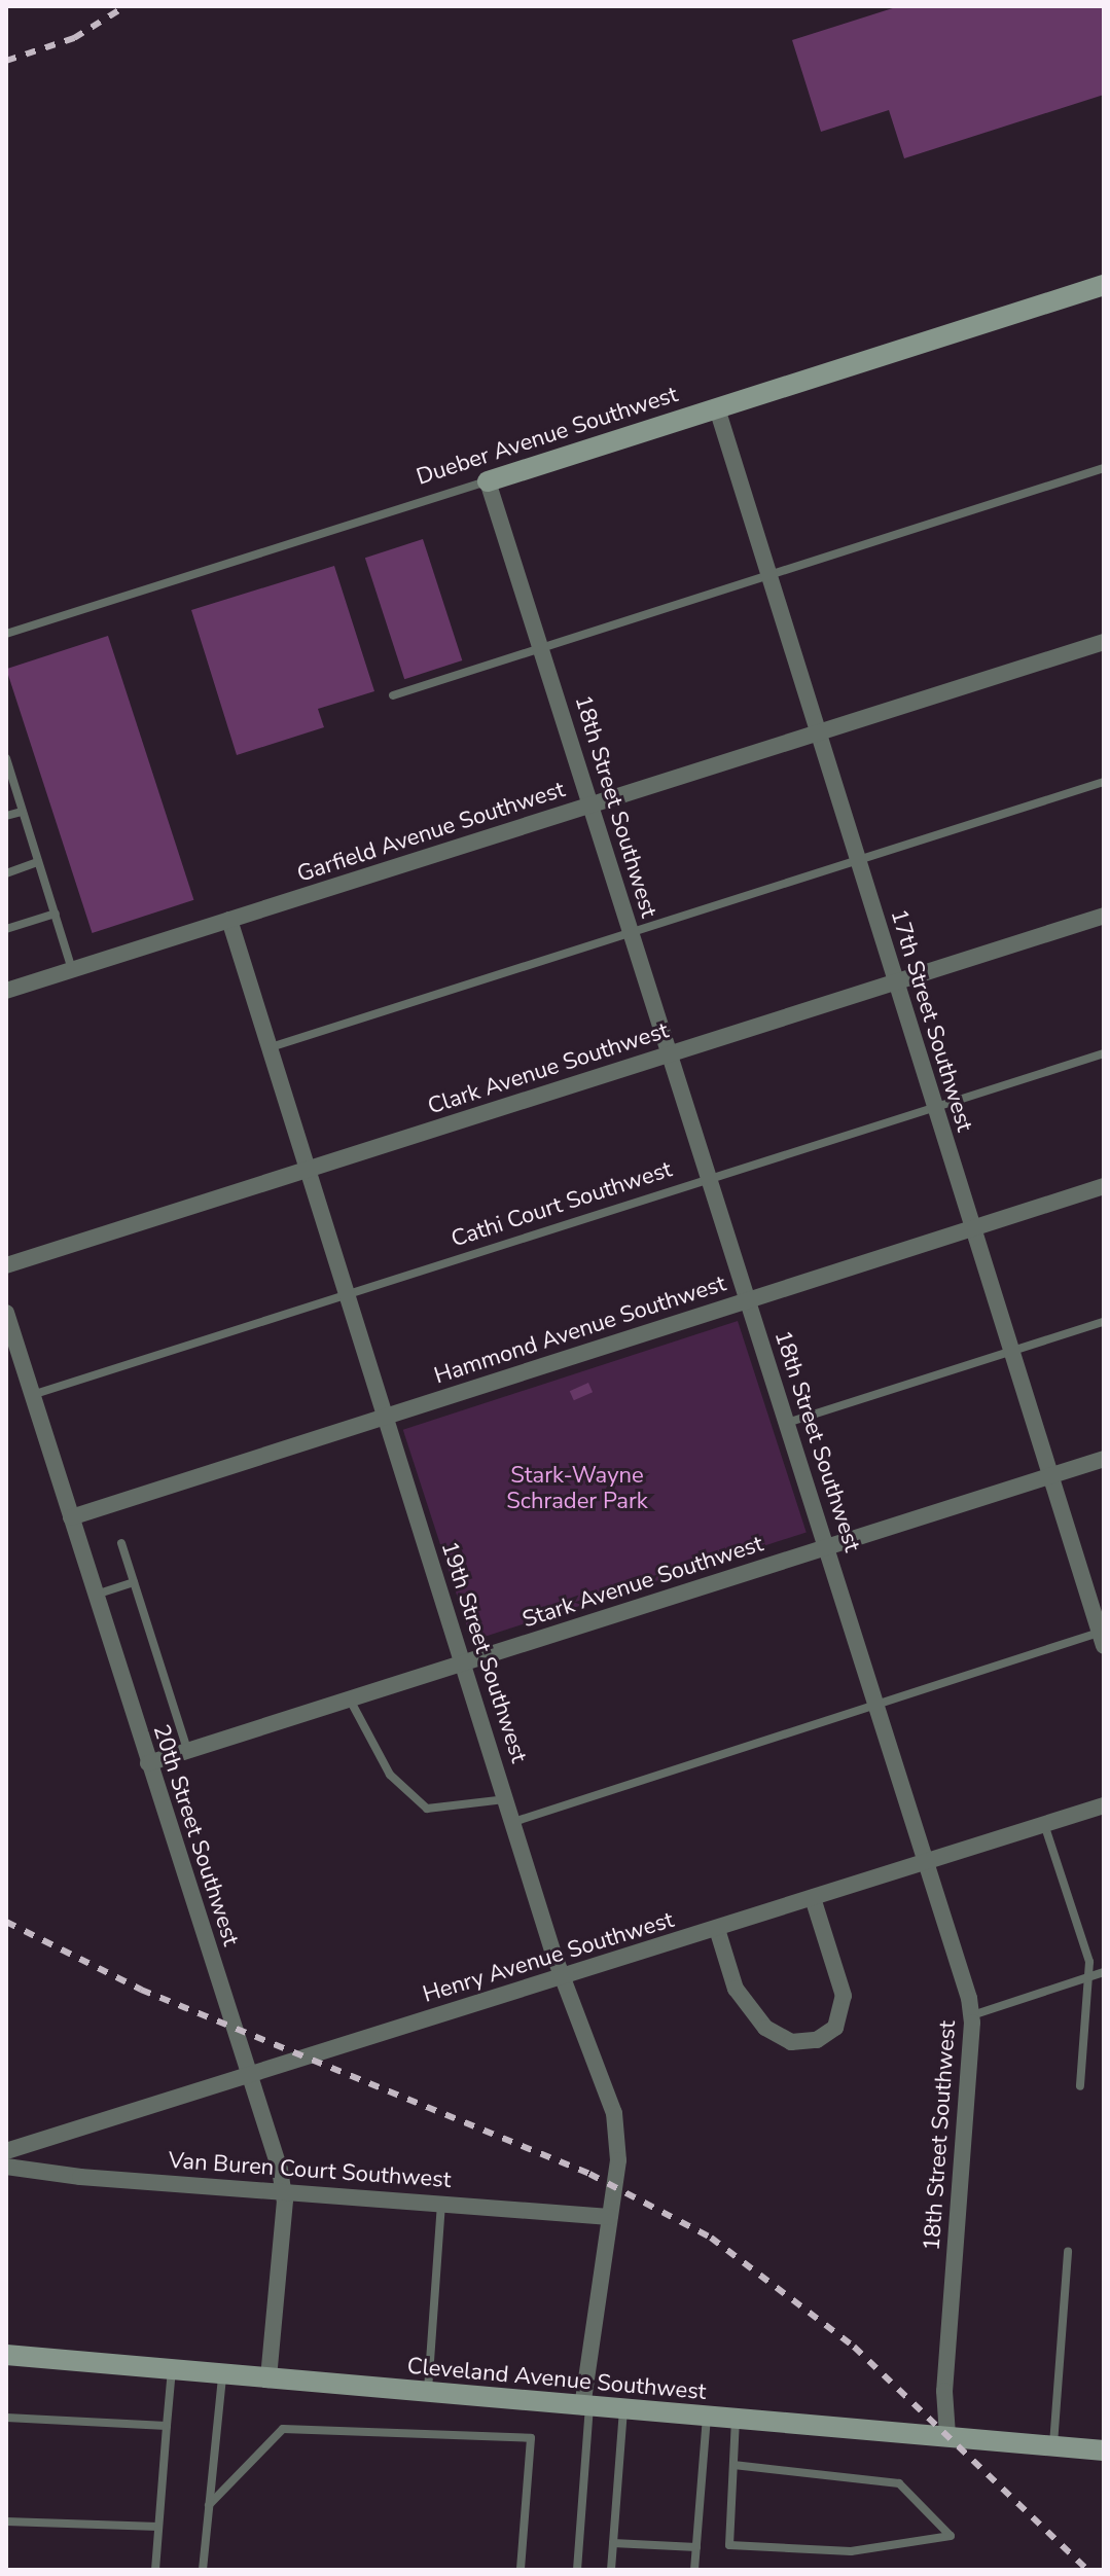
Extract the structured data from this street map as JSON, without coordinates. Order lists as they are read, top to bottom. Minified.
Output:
{"streets":{"main road":["Dueber Avenue Southwest","Cleveland Avenue Southwest"],"street":["18th Street Southwest","Garfield Avenue Southwest","17th Street Southwest","Clark Avenue Southwest","Hammond Avenue Southwest","Stark Avenue Southwest","19th Street Southwest","20th Street Southwest","Henry Avenue Southwest","Van Buren Court Southwest"],"lane":["Cathi Court Southwest"]},"crossings":[["Dueber Avenue Southwest","18th Street Southwest"],["Dueber Avenue Southwest","17th Street Southwest"],["18th Street Southwest","Garfield Avenue Southwest"],["18th Street Southwest","Clark Avenue Southwest"],["18th Street Southwest","Cathi Court Southwest"],["18th Street Southwest","Hammond Avenue Southwest"],["18th Street Southwest","Stark Avenue Southwest"],["18th Street Southwest","Henry Avenue Southwest"],["18th Street Southwest","Cleveland Avenue Southwest"],["Garfield Avenue Southwest","17th Street Southwest"],["Garfield Avenue Southwest","19th Street Southwest"],["17th Street Southwest","Clark Avenue Southwest"],["17th Street Southwest","Cathi Court Southwest"],["17th Street Southwest","Hammond Avenue Southwest"],["17th Street Southwest","Stark Avenue Southwest"],["Clark Avenue Southwest","19th Street Southwest"],["Cathi Court Southwest","19th Street Southwest"],["Cathi Court Southwest","20th Street Southwest"],["Hammond Avenue Southwest","19th Street Southwest"],["Hammond Avenue Southwest","20th Street Southwest"],["Stark Avenue Southwest","19th Street Southwest"],["Stark Avenue Southwest","20th Street Southwest"],["19th Street Southwest","Henry Avenue Southwest"],["19th Street Southwest","Van Buren Court Southwest"],["19th Street Southwest","Cleveland Avenue Southwest"],["20th Street Southwest","Henry Avenue Southwest"],["20th Street Southwest","Van Buren Court Southwest"],["20th Street Southwest","Cleveland Avenue Southwest"]],"parks":["Stark-Wayne Schrader Park"]}
